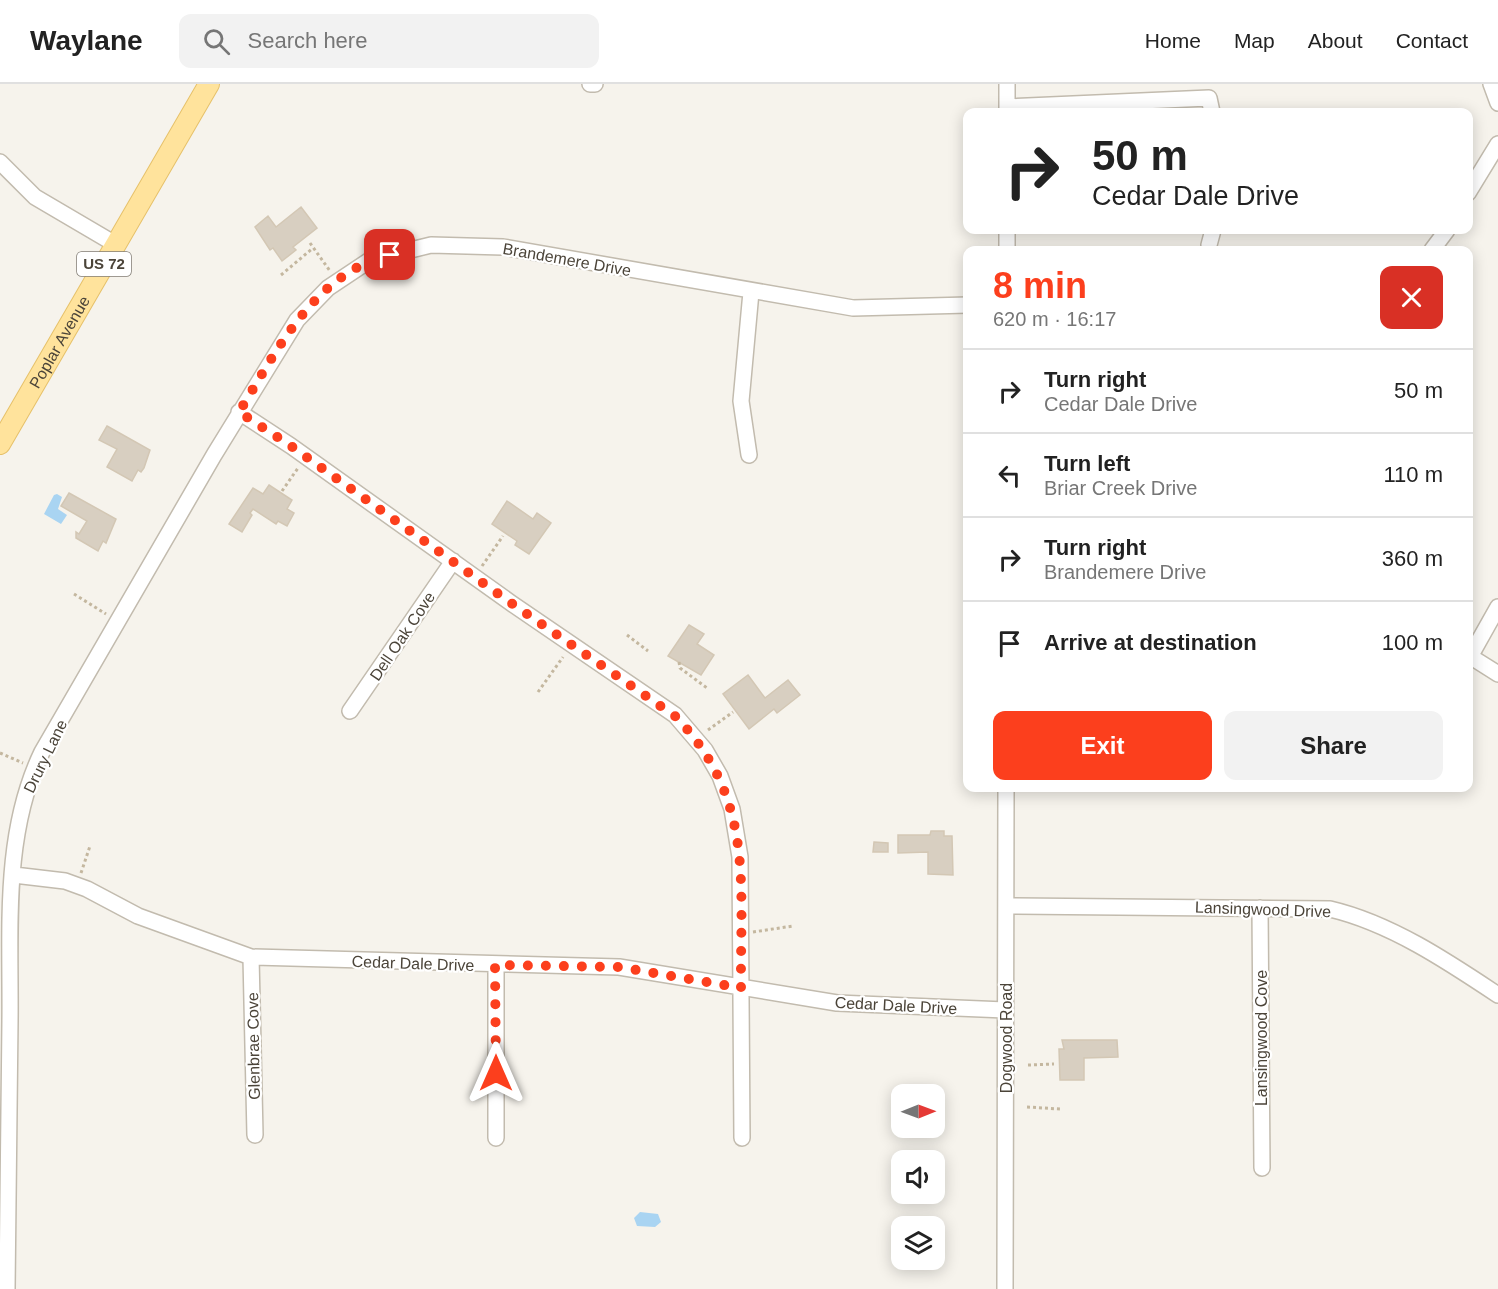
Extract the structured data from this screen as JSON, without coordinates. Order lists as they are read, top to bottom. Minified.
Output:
{"streets":{"main road":["US 72","Poplar Avenue"],"street":["Brandemere Drive","Dell Oak Cove","Drury Lane","Lansingwood Drive","Cedar Dale Drive","Dogwood Road","Lansingwood Cove","Glenbrae Cove"]},"crossings":[["Brandemere Drive","Drury Lane"],["Drury Lane","Cedar Dale Drive"],["Lansingwood Drive","Dogwood Road"],["Lansingwood Drive","Lansingwood Cove"],["Cedar Dale Drive","Dogwood Road"],["Cedar Dale Drive","Glenbrae Cove"]],"north":"right","page":{"header":"Waylane","search":"Search here","nav":["Home","Map","About","Contact"],"turn":["50 m","Cedar Dale Drive"],"heading":["8 min","620 m · 16:17"],"list":[{"name":"Turn right","note":"Cedar Dale Drive","value":"50 m"},{"name":"Turn left","note":"Briar Creek Drive","value":"110 m"},{"name":"Turn right","note":"Brandemere Drive","value":"360 m"},{"name":"Arrive at destination","value":"100 m"}],"buttons":["Exit","Share"]}}
